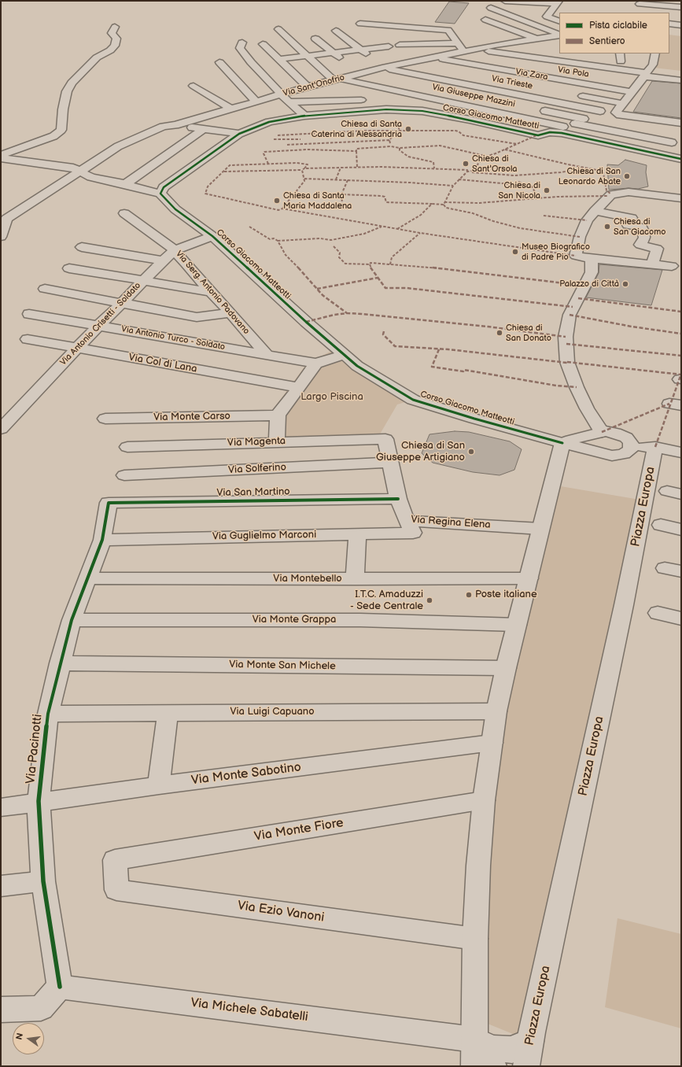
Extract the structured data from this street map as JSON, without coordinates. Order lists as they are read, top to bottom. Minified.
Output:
{"streets":{"street":["Via Zara","Via Sant'Onofrio","Corso Giacomo Matteotti","Via Serg. Antonio Padovano","Via Antonio Crisetti - Soldato","Via Antonio Turco - Soldato","Via Col di Lana","Via Monte Carso","Via Magenta","Via Solferino","Via San Martino","Piazza Europa","Via Regina Elena","Via Guglielmo Marconi","Via Montebello","Via Monte Grappa","Via Monte San Michele","Via Luigi Capuano","Via Pacinotti","Via Monte Sabotino","Via Monte Fiore","Via Ezio Vanoni","Via Michele Sabatelli"]},"crossings":[["Corso Giacomo Matteotti","Via Antonio Crisetti - Soldato"],["Via Serg. Antonio Padovano","Via Antonio Crisetti - Soldato"],["Via Serg. Antonio Padovano","Via Antonio Turco - Soldato"],["Via Antonio Crisetti - Soldato","Via Antonio Turco - Soldato"],["Via Antonio Crisetti - Soldato","Via Col di Lana"],["Via Magenta","Via Regina Elena"],["Via Solferino","Via Regina Elena"],["Via San Martino","Via Regina Elena"],["Via San Martino","Via Pacinotti"],["Piazza Europa","Via Michele Sabatelli"],["Via Regina Elena","Via Guglielmo Marconi"],["Via Guglielmo Marconi","Via Pacinotti"],["Via Montebello","Via Pacinotti"],["Via Monte Grappa","Via Pacinotti"],["Via Monte San Michele","Via Pacinotti"],["Via Luigi Capuano","Via Pacinotti"],["Via Pacinotti","Via Monte Sabotino"],["Via Pacinotti","Via Michele Sabatelli"],["Via Monte Fiore","Via Ezio Vanoni"]],"parks":["Largo Piscina"],"places":["Chiesa di Santa Caterina di Alessandria","Chiesa di Sant'Orsola","Chiesa di San Leonardo Abate","Chiesa di San Nicola","Chiesa di Santa Maria Maddalena","Chiesa di San Giacomo","Museo Biografico di Padre Pio","Palazzo di Città","Chiesa di San Donato","Chiesa di San Giuseppe Artigiano","Poste italiane","I.T.C. Amaduzzi - Sede Centrale"],"legend":["Pista ciclabile","Sentiero"],"north":"left"}
